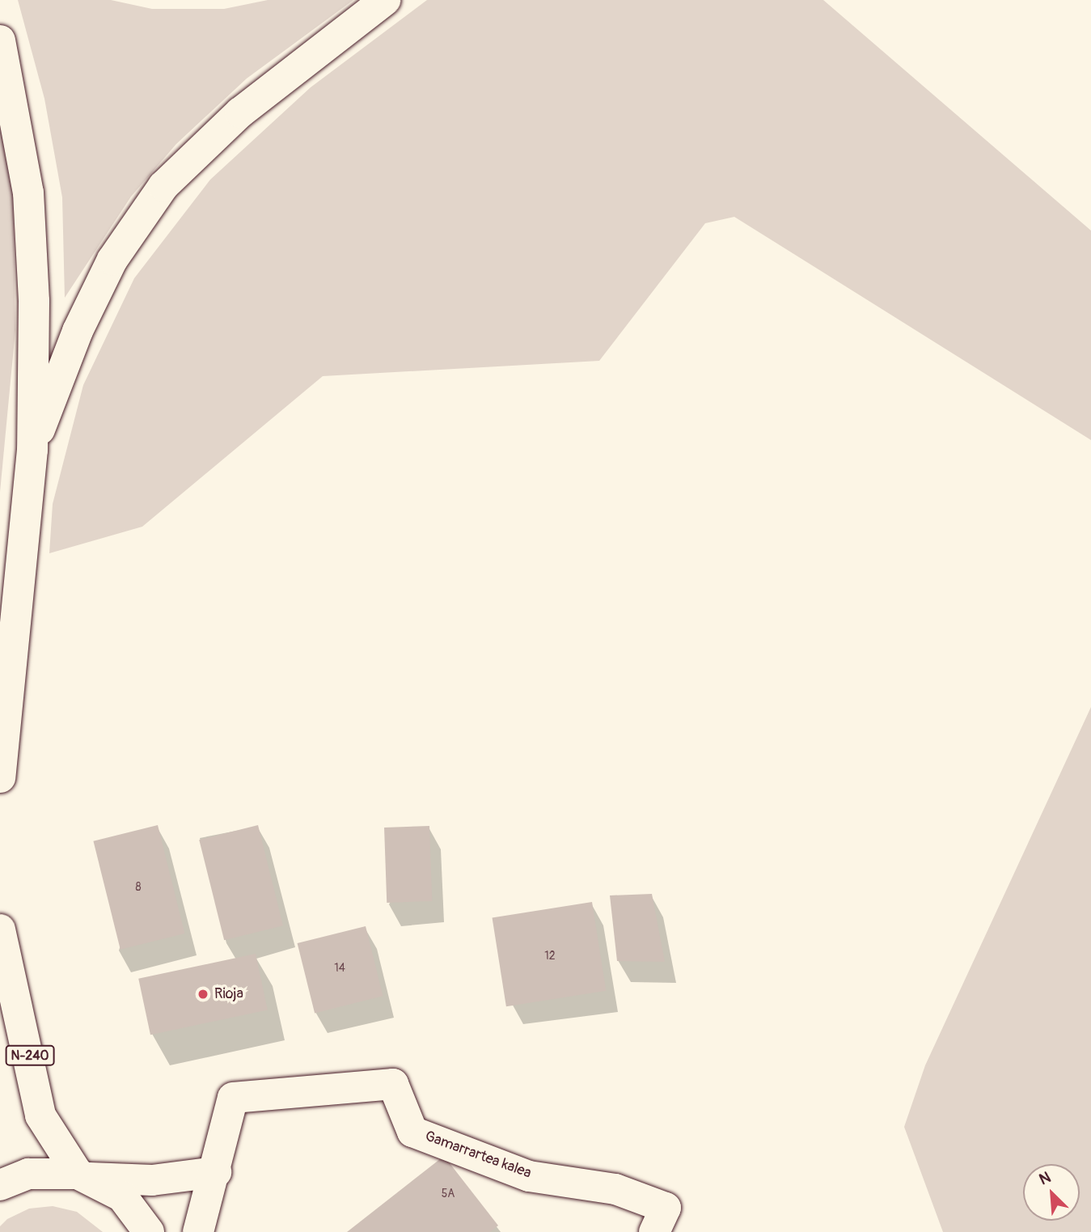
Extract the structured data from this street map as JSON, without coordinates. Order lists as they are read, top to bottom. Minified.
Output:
{"streets":{"main road":["N-240","Gamarrartea kalea"]},"places":["Rioja"],"house_numbers":["8","12","14","5A"],"north":"top left"}
